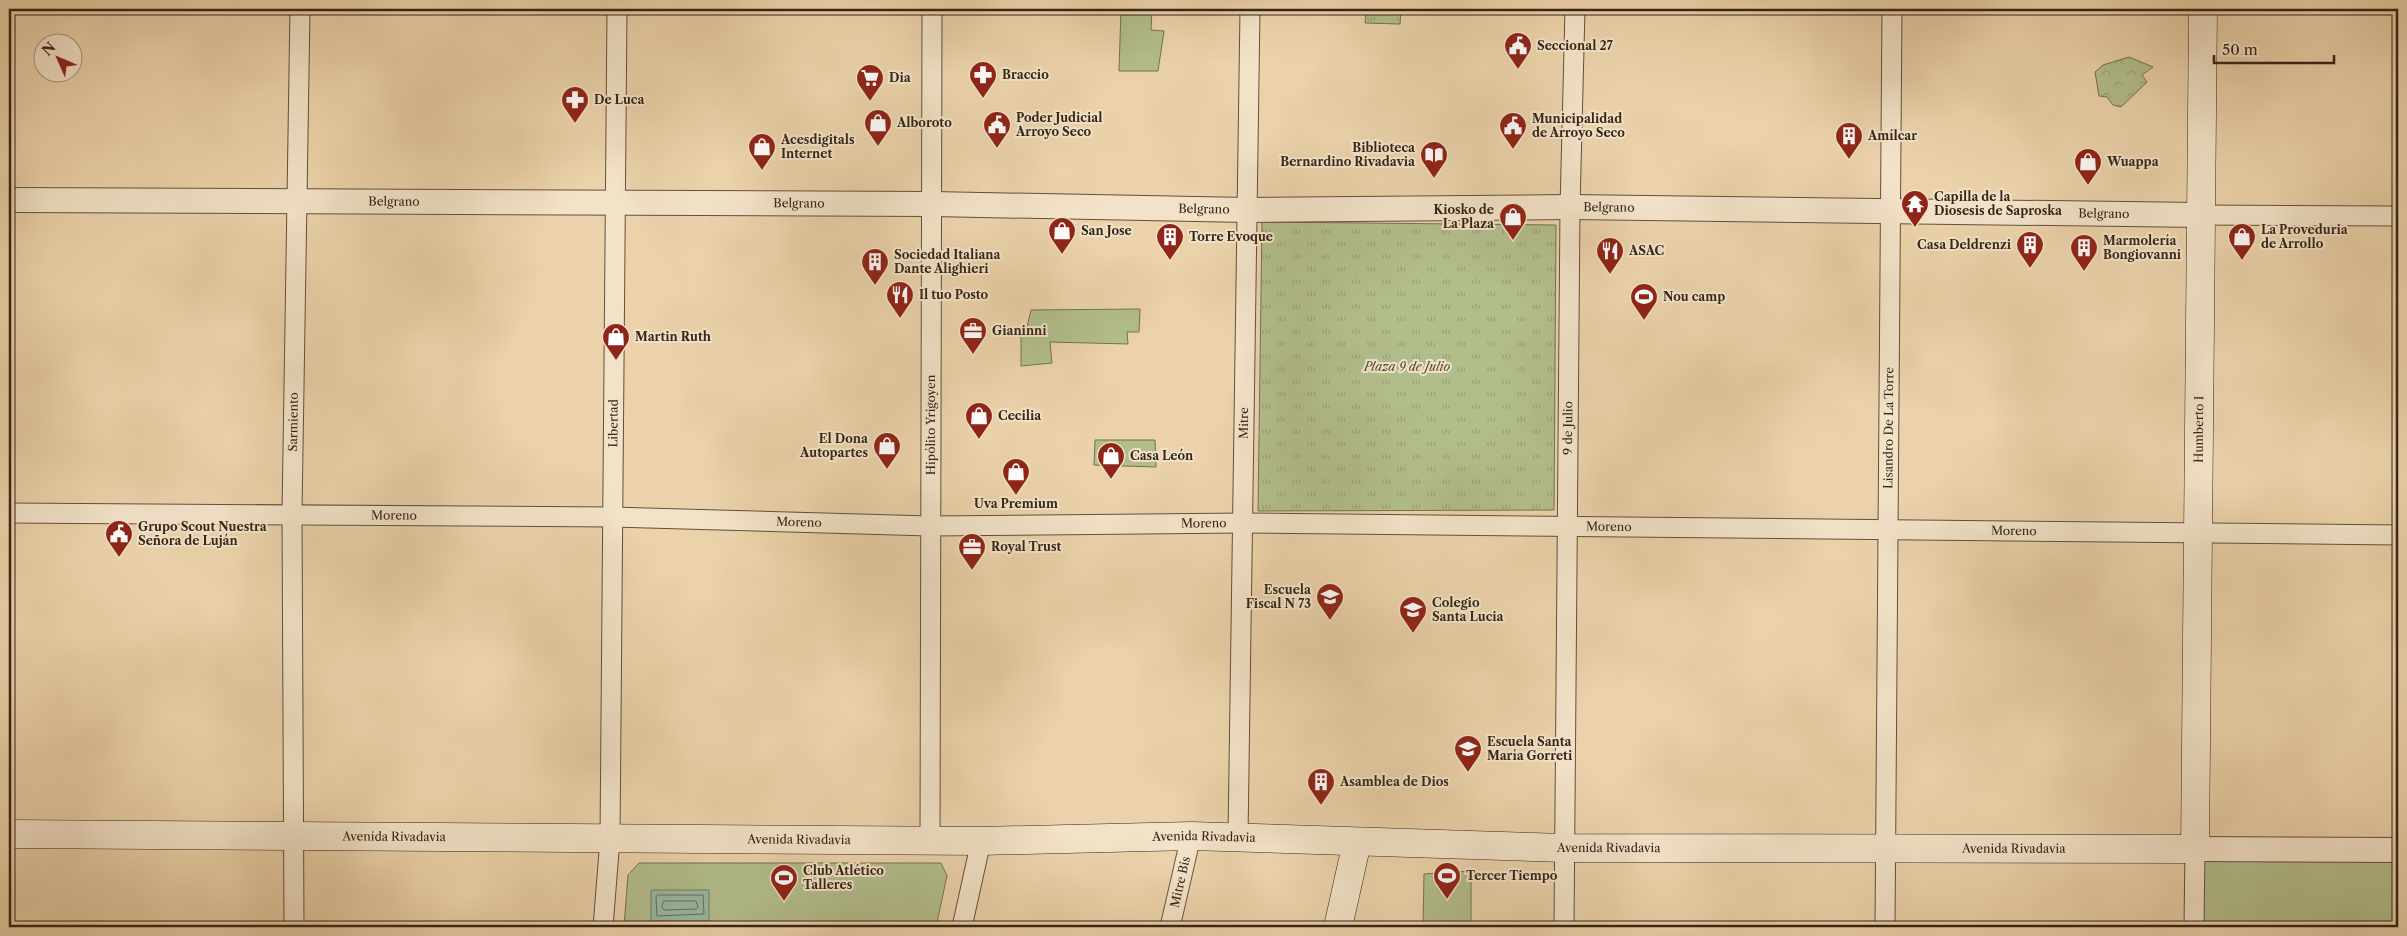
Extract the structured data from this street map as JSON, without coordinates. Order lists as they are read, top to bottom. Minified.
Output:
{"streets":{"main road":["Humberto I","Avenida Rivadavia"],"street":["Belgrano","Sarmiento","Mitre","Libertad","Hipólito Yrigoyen","9 de Julio","Lisandro De La Torre","Moreno","Mitre Bis"]},"crossings":[["Belgrano","Sarmiento"],["Belgrano","Mitre"],["Belgrano","Libertad"],["Belgrano","Hipólito Yrigoyen"],["Belgrano","9 de Julio"],["Belgrano","Lisandro De La Torre"],["Belgrano","Humberto I"],["Sarmiento","Moreno"],["Sarmiento","Avenida Rivadavia"],["Mitre","Moreno"],["Mitre","Avenida Rivadavia"],["Libertad","Moreno"],["Libertad","Avenida Rivadavia"],["Hipólito Yrigoyen","Moreno"],["Hipólito Yrigoyen","Avenida Rivadavia"],["9 de Julio","Moreno"],["9 de Julio","Avenida Rivadavia"],["Lisandro De La Torre","Moreno"],["Lisandro De La Torre","Avenida Rivadavia"],["Humberto I","Moreno"],["Humberto I","Avenida Rivadavia"],["Avenida Rivadavia","Mitre Bis"]],"parks":["Plaza 9 de Julio"],"places":{"public building":["Seccional 27","Poder Judicial Arroyo Seco","Municipalidad de Arroyo Seco","Grupo Scout Nuestra Señora de Luján"],"pharmacy":["Braccio","De Luca"],"supermarket":["Dia"],"shop":["Alboroto","Acesdigitals Internet","Wuappa","Kiosko de La Plaza","San Jose","La Proveduria de Arrollo","Martin Ruth","Cecilia","El Dona Autopartes","Casa León","Uva Premium"],"building":["Amílcar","Torre Evoque","Casa Deldrenzi","Marmolería Bongiovanni","Sociedad Italiana Dante Alighieri","Asamblea de Dios"],"library":["Biblioteca Bernardino Rivadavia"],"temple":["Capilla de la Diosesis de Saproska"],"restaurant":["ASAC","Il tuo Posto"],"sports":["Nou camp","Tercer Tiempo","Club Atlético Talleres"],"office":["Gianinni","Royal Trust"],"school or university":["Escuela Fiscal N 73","Colegio Santa Lucia","Escuela Santa María Gorreti"]},"scale_bar":"50 m","north":"top left"}
